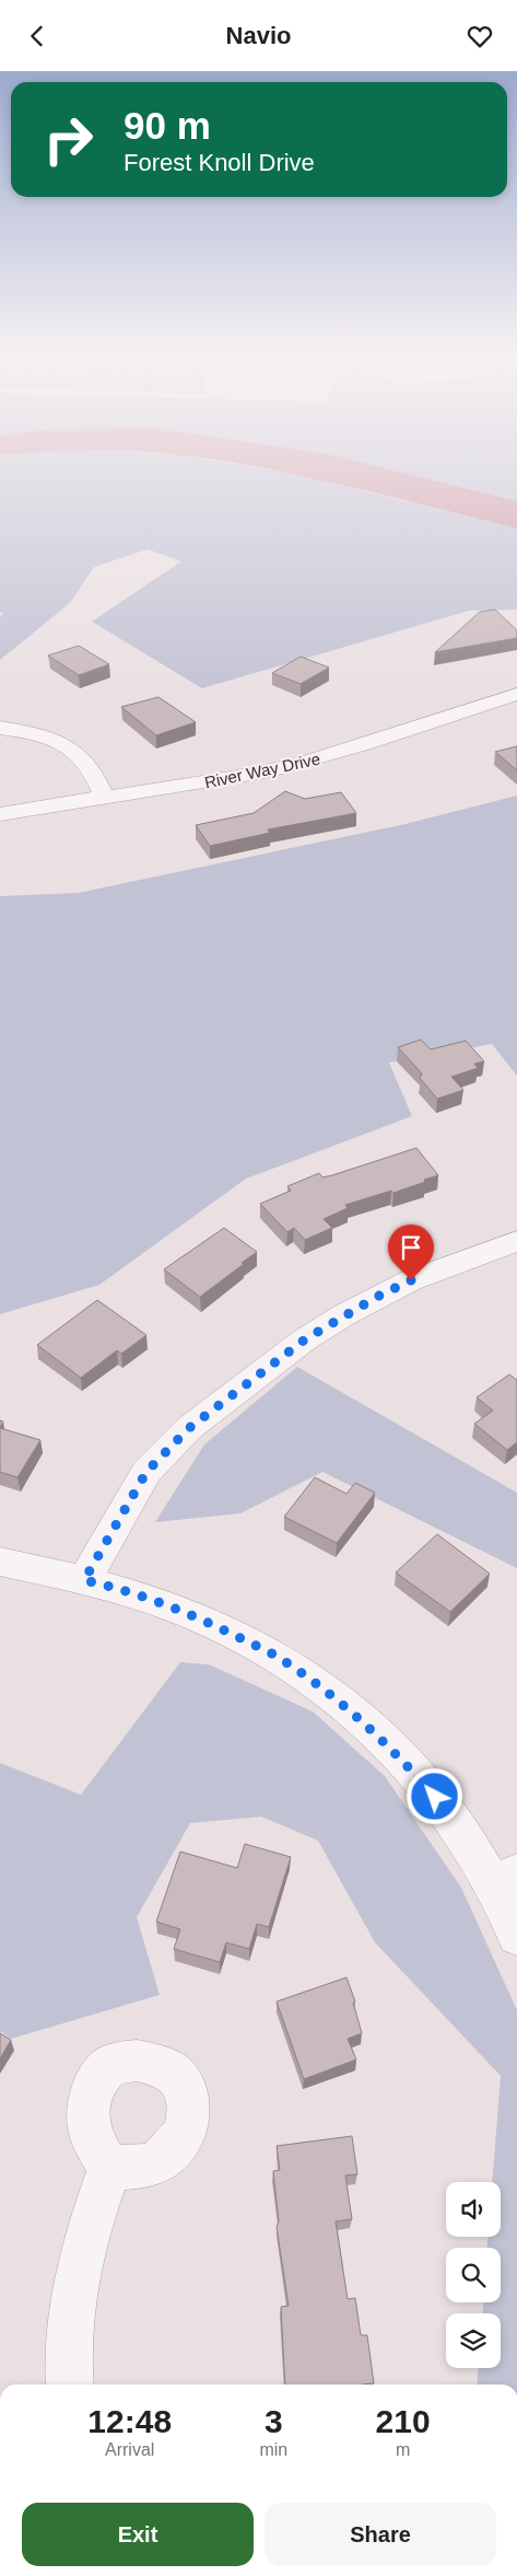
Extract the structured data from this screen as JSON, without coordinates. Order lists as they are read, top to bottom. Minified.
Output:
{"streets":{"street":["River Way Drive"]},"page":{"header":"Navio","turn":["90 m","Forest Knoll Drive"],"eta":["12:48","Arrival","3","min","210","m"],"buttons":["Exit","Share"]}}
